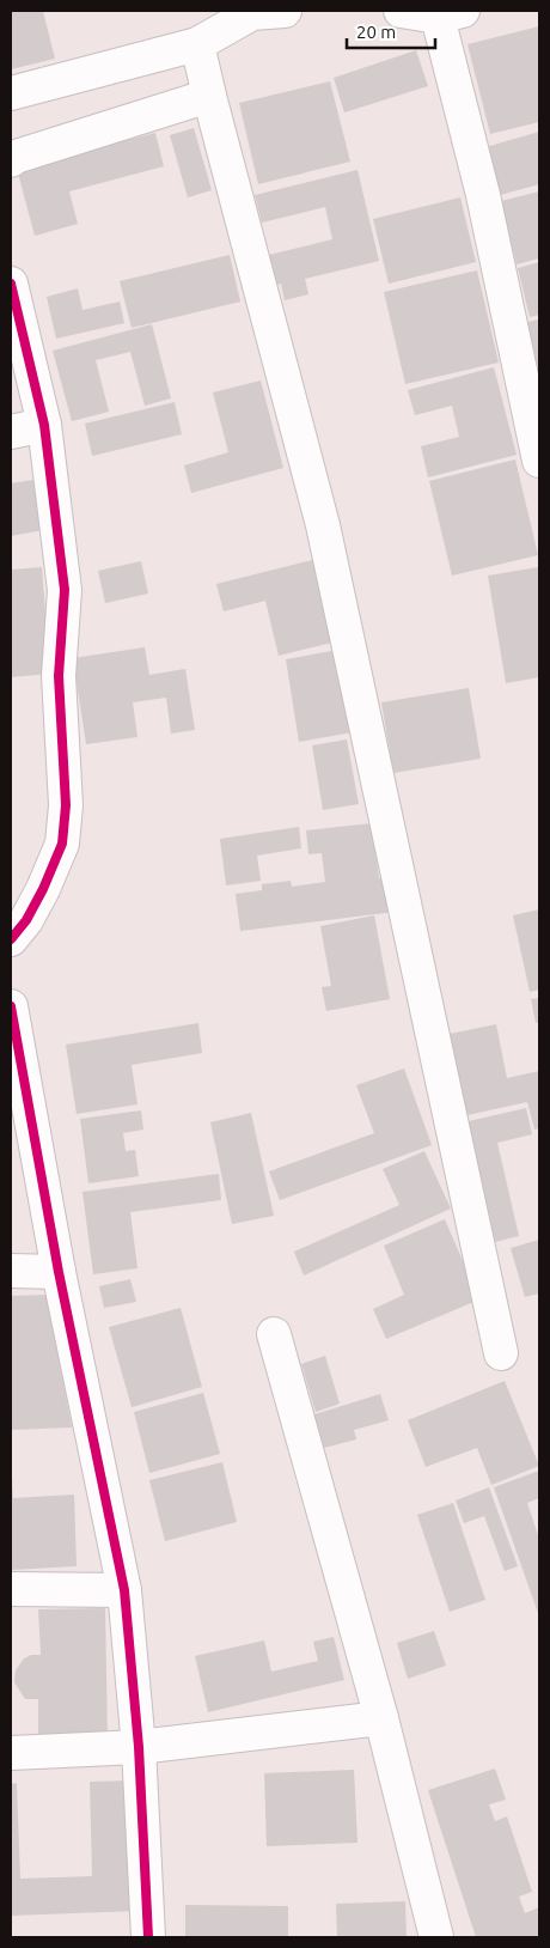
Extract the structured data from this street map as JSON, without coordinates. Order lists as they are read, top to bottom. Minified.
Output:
{"scale_bar":"20 m"}
